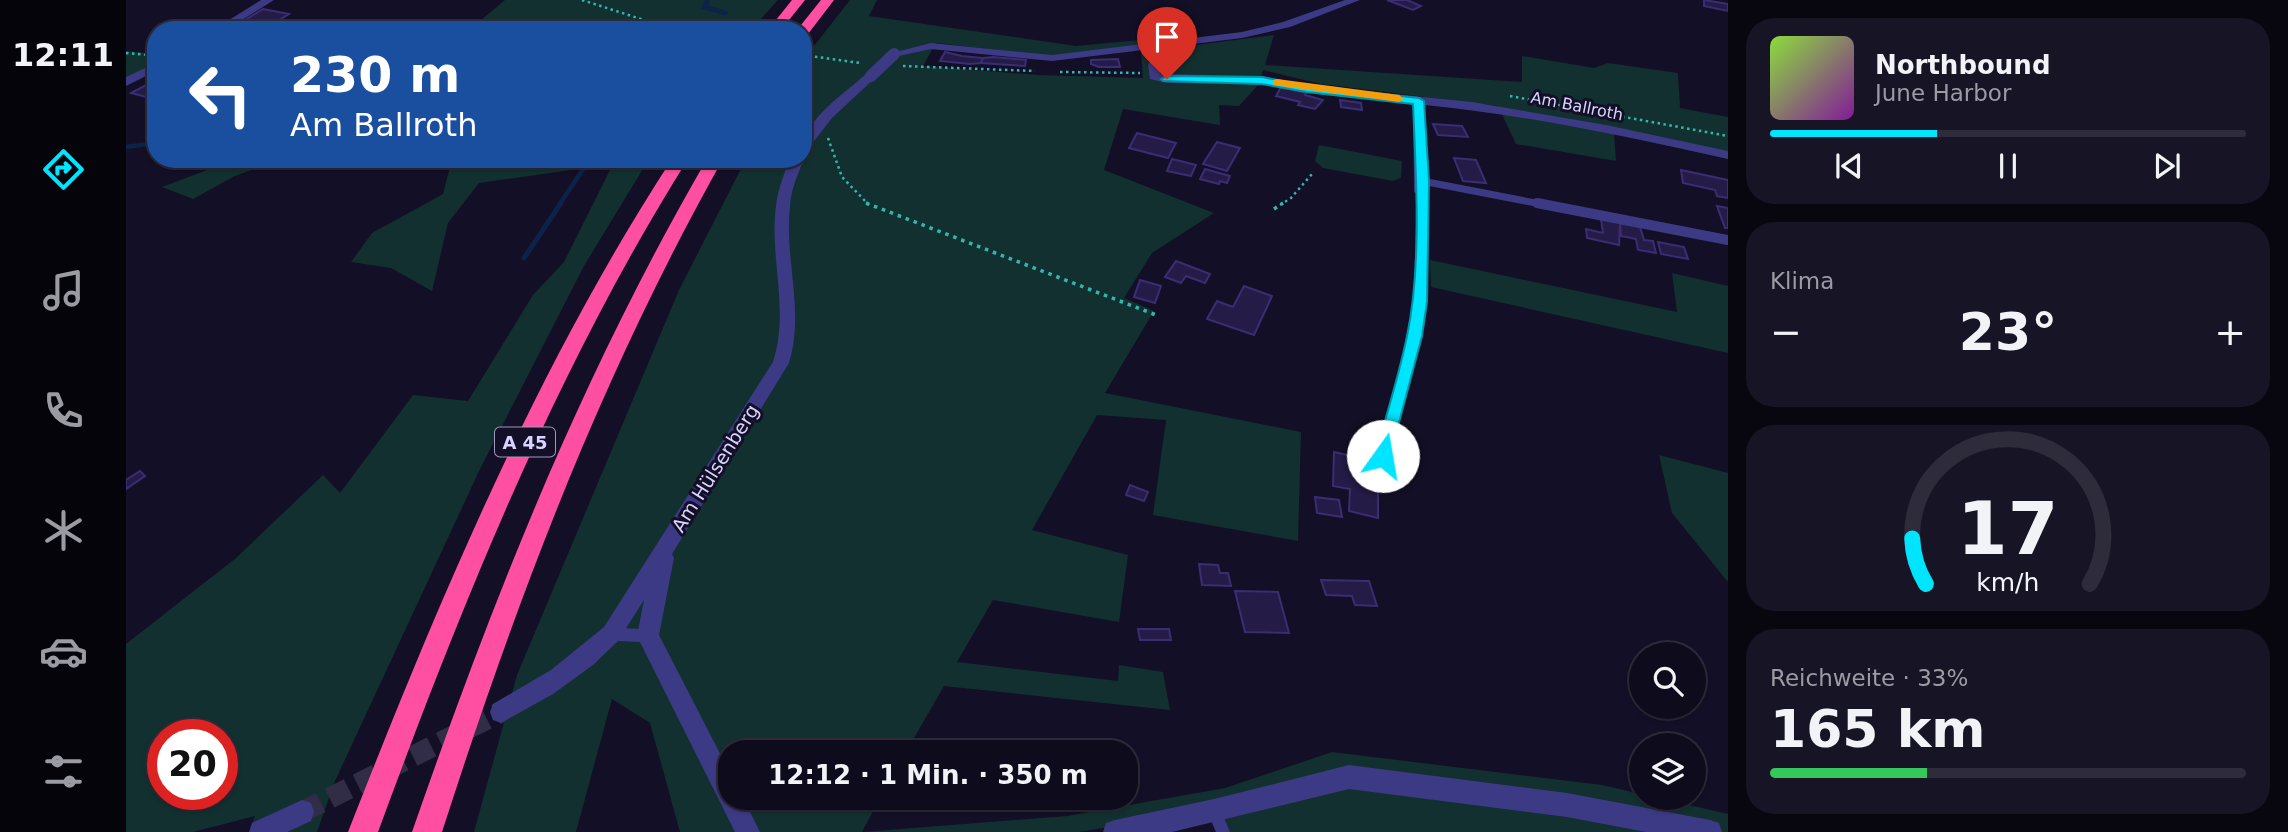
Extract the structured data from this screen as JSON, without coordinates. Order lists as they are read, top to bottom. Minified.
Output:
{"streets":{"highway":["A 45"],"street":["Am Ballroth","Am Hülsenberg"]},"page":{"tabs":"12:11","turn":["230 m","Am Ballroth"],"song":["Northbound","June Harbor"],"tile":["Klima",["Reichweite · 33%","165 km"]],"heat":["−","23°","+"],"limit":"20","trip":"12:12 · 1 Min. · 350 m","gauge":["17","km/h"]}}
